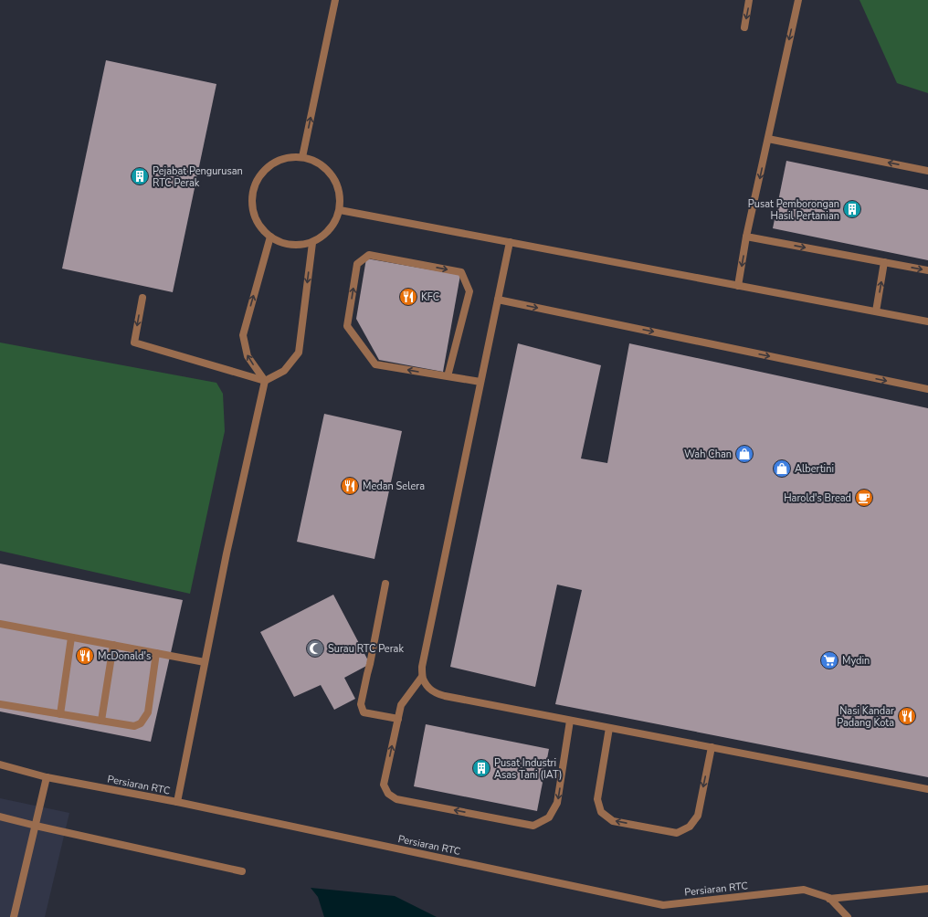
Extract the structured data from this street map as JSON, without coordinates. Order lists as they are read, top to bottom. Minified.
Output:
{"streets":{"street":["Persiaran RTC"]},"places":{"building":["Pejabat Pengurusan RTC Perak","Pusat Pemborongan Hasil Pertanian","Pusat Industri Asas Tani (IAT)"],"restaurant":["KFC","Medan Selera","McDonald's","Nasi Kandar Padang Kota"],"shop":["Wah Chan","Albertini"],"cafe":["Harold's Bread"],"mosque":["Surau RTC Perak"],"supermarket":["Mydin"]}}
